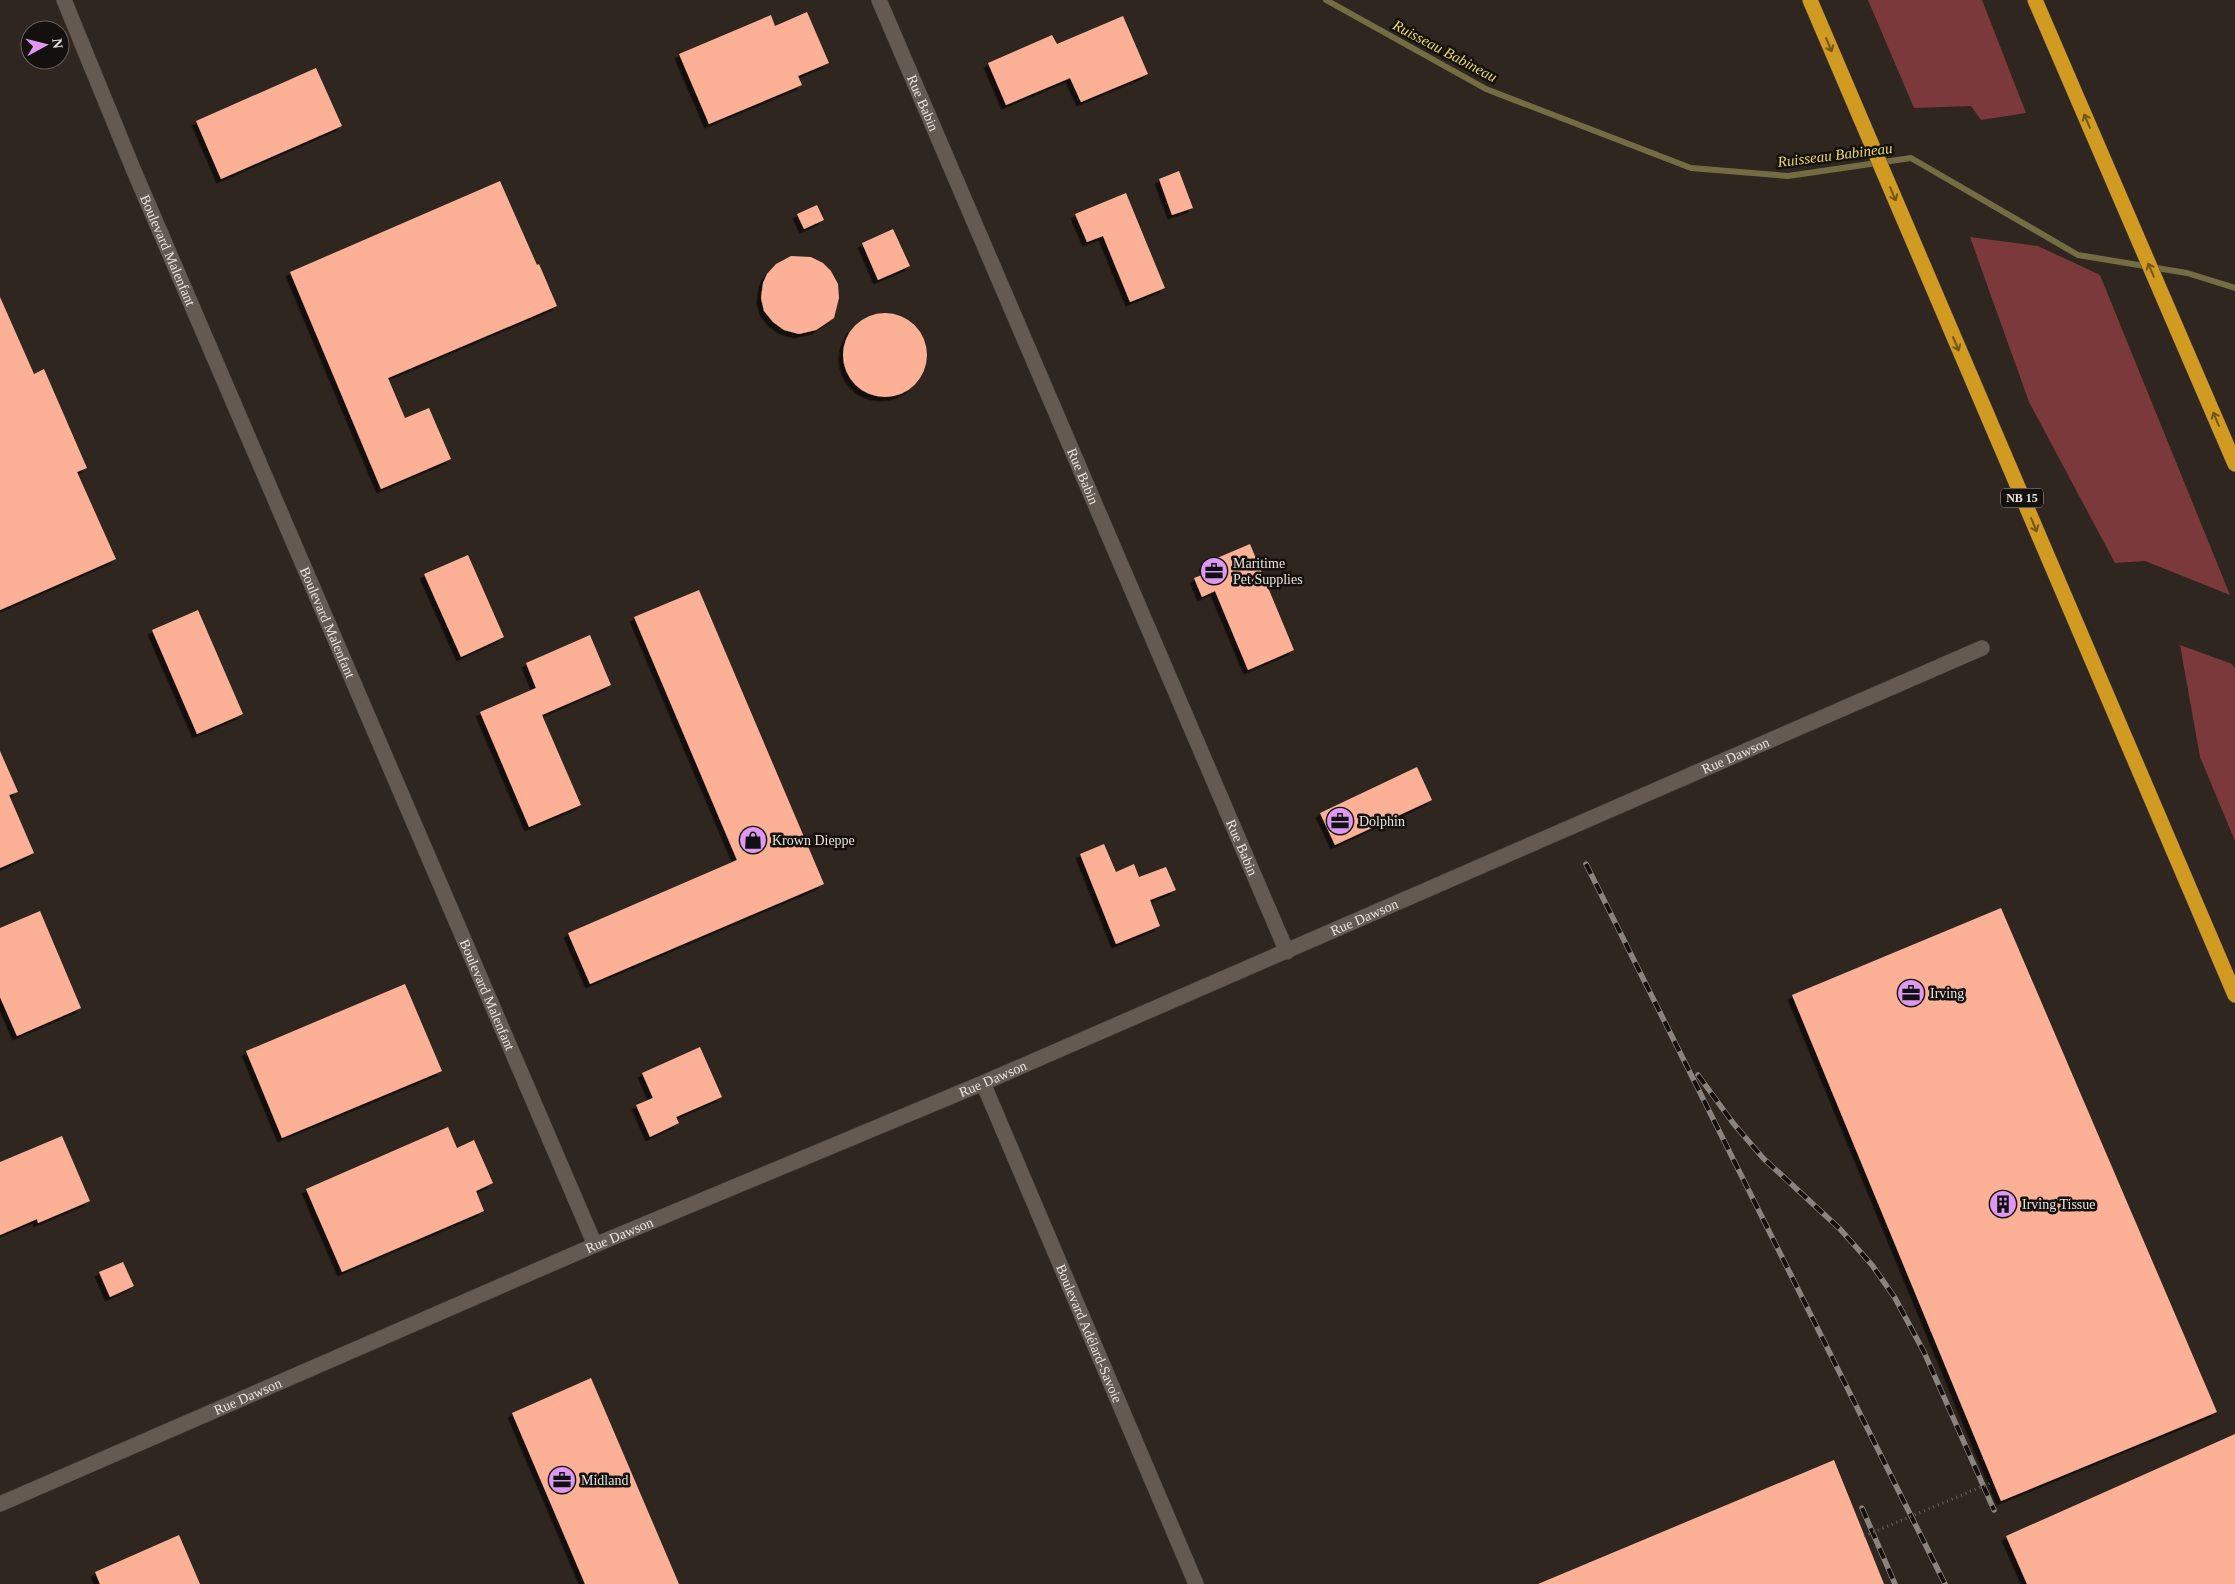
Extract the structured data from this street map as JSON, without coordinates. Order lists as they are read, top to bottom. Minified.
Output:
{"streets":{"highway":["NB 15"],"street":["Rue Babin","Boulevard Malenfant","Rue Dawson","Boulevard Adélard-Savoie"]},"crossings":[["Rue Babin","Rue Dawson"],["Boulevard Malenfant","Rue Dawson"],["Rue Dawson","Boulevard Adélard-Savoie"]],"water":["Ruisseau Babineau"],"places":{"office":["Maritime Pet Supplies","Dolphin","Irving","Midland"],"shop":["Krown Dieppe"],"building":["Irving Tissue"]},"north":"right"}
